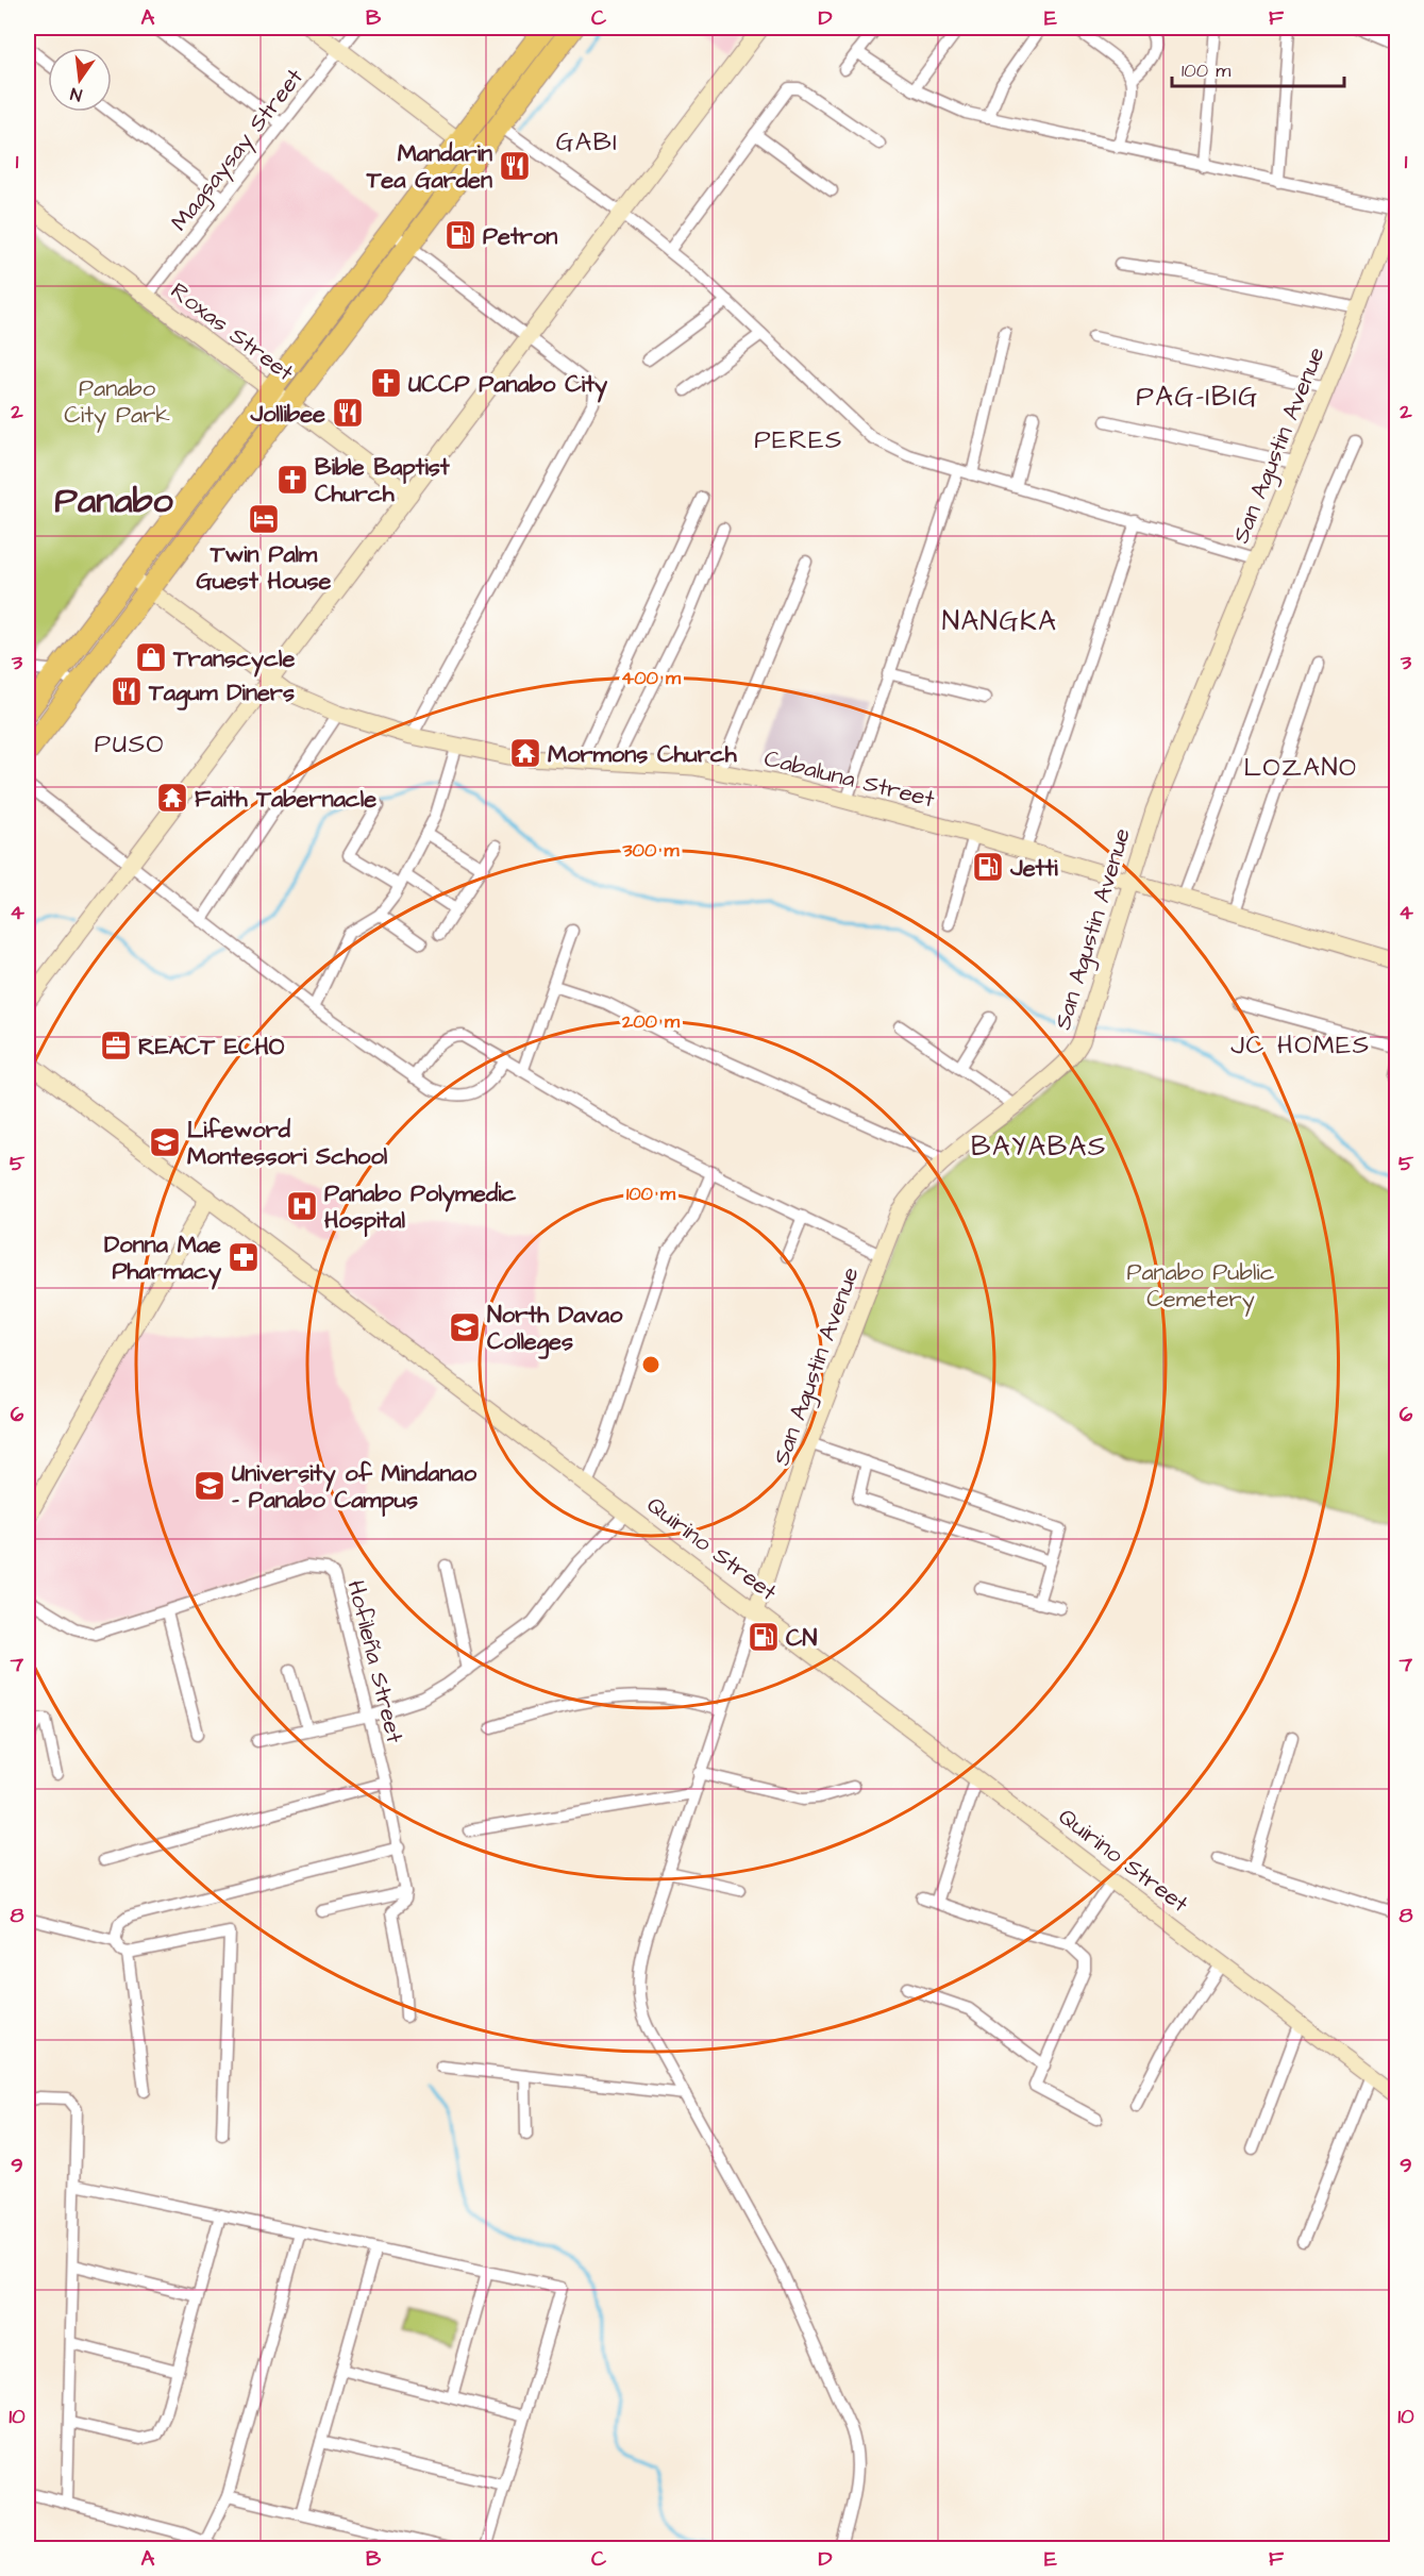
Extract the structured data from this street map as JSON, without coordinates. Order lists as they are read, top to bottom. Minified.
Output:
{"streets":{"street":["Magsaysay Street","Roxas Street","San Agustin Avenue","Cabaluna Street","Quirino Street","Hofileña Street"]},"crossings":[["Magsaysay Street","Roxas Street"],["San Agustin Avenue","Cabaluna Street"],["San Agustin Avenue","Quirino Street"]],"districts":["GABI","PAG-IBIG","PERES","Panabo","NANGKA","PUSO","LOZANO","JC HOMES","BAYABAS"],"parks":["Panabo City Park","Panabo Public Cemetery"],"places":{"restaurant":["Mandarin Tea Garden","Jollibee","Tagum Diners"],"fuel station":["Petron","Jetti","CN"],"church":["UCCP Panabo City","Bible Baptist Church"],"hotel":["Twin Palm Guest House"],"shop":["Transcycle"],"temple":["Mormons Church","Faith Tabernacle"],"office":["REACT ECHO"],"school or university":["Lifeword Montessori School","North Davao Colleges","University of Mindanao - Panabo Campus"],"hospital":["Panabo Polymedic Hospital"],"pharmacy":["Donna Mae Pharmacy"]},"scale_bar":"100 m","north":"bottom","grid":{"columns":["A","B","C","D","E","F"],"rows":["1","2","3","4","5","6","7","8","9","10"]},"rings":["400 m","300 m","200 m","100 m"]}
